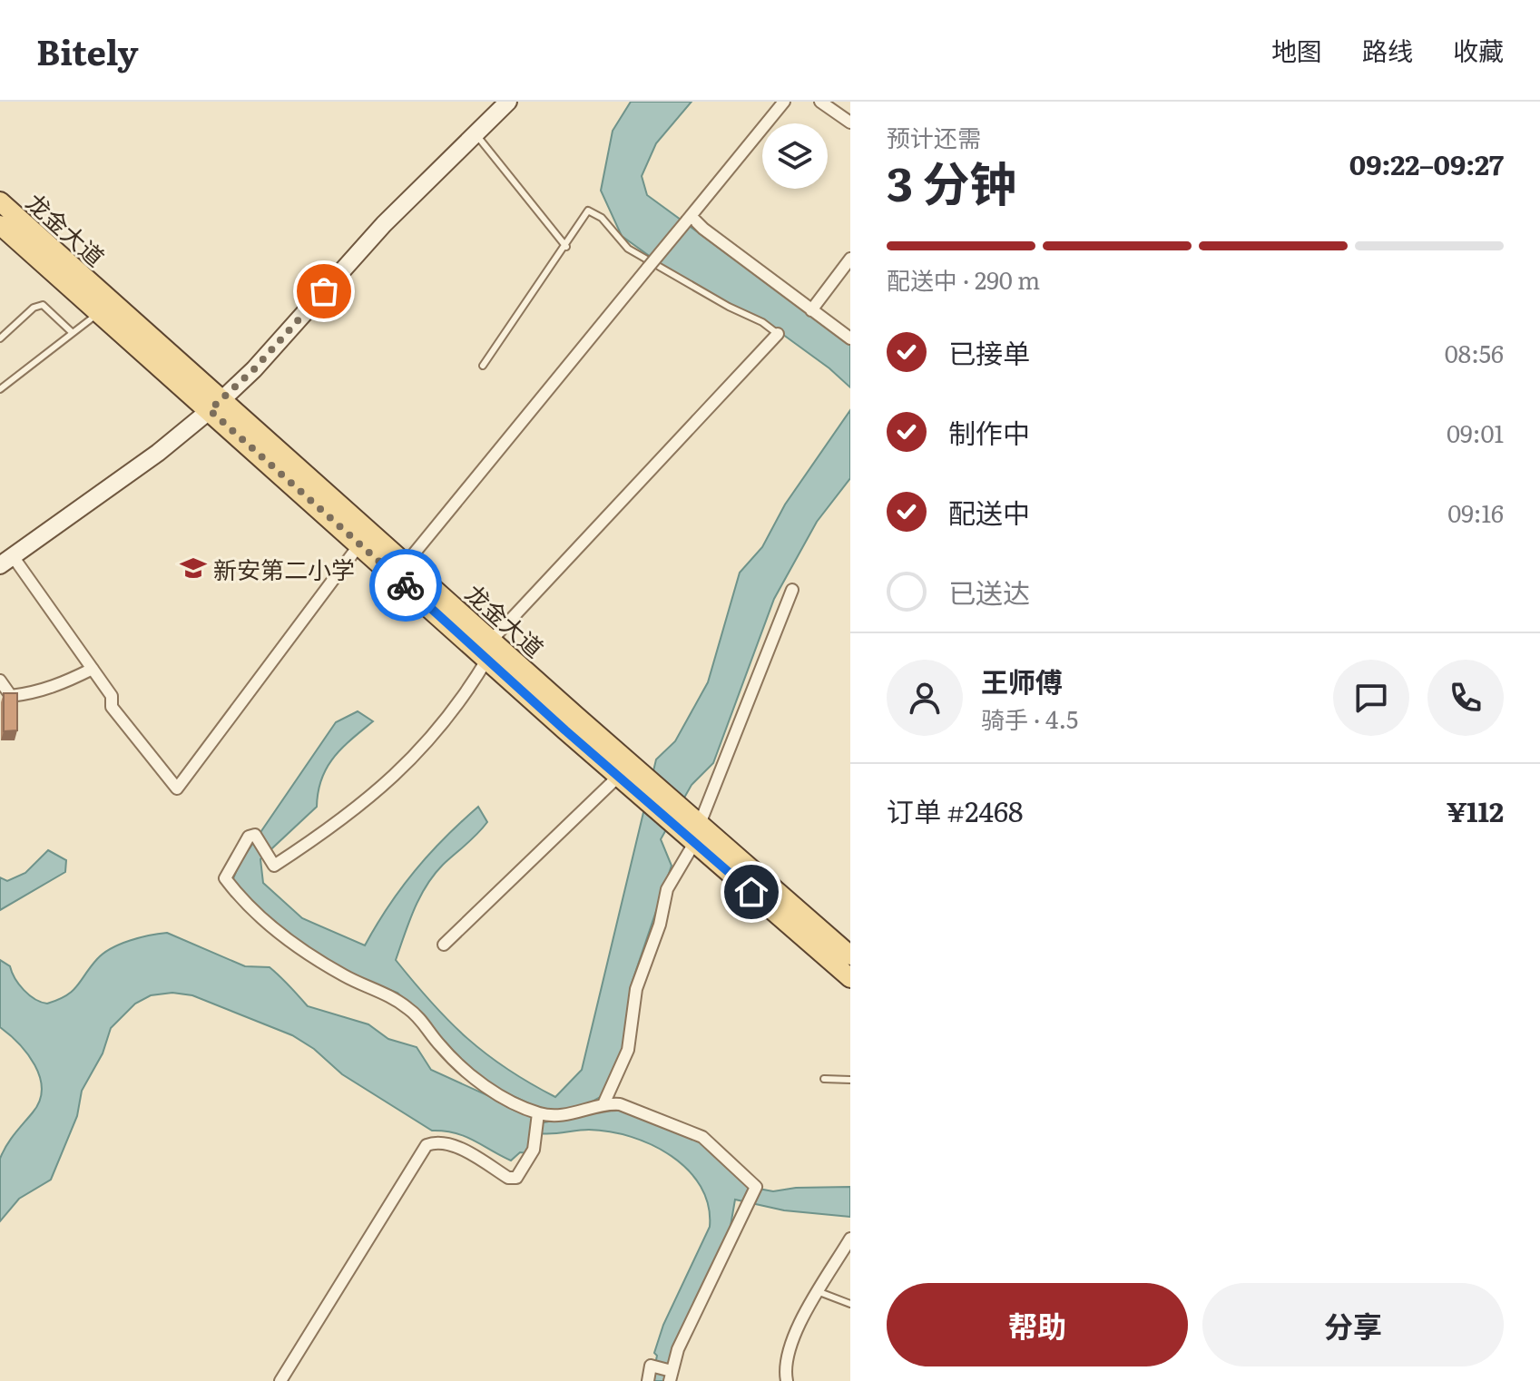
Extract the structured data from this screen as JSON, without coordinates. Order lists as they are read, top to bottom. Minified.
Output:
{"streets":{"main road":["龙金大道"]},"places":{"school or university":["新安第二小学"]},"page":{"header":"Bitely","nav":["地图","路线","收藏"],"heading":["3 分钟","预计还需","09:22–09:27"],"panel":["王师傅","骑手 · 4.5","订单 #2468","¥112"],"bar":"配送中 · 290 m","list":[["已接单","08:56"],["制作中","09:01"],["配送中","09:16"],"已送达"],"buttons":["帮助","分享"]}}
